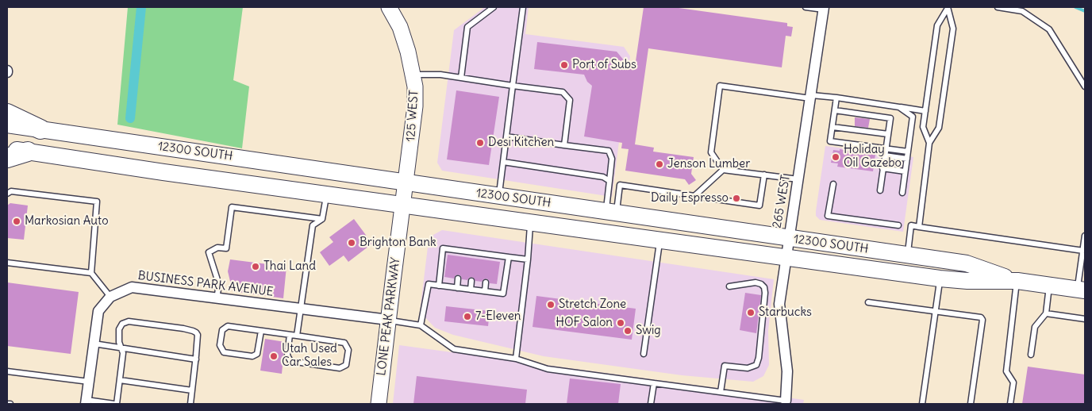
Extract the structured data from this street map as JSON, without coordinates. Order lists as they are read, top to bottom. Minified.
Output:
{"streets":{"main road":["125 WEST","12300 SOUTH","LONE PEAK PARKWAY"],"street":["265 WEST","BUSINESS PARK AVENUE"]},"crossings":[["125 WEST","12300 SOUTH"],["125 WEST","LONE PEAK PARKWAY"],["12300 SOUTH","265 WEST"],["12300 SOUTH","LONE PEAK PARKWAY"],["BUSINESS PARK AVENUE","LONE PEAK PARKWAY"]],"places":["Port of Subs","Desi Kitchen","Holiday Oil Gazebo","Jenson Lumber","Daily Espresso","Markosian Auto","Brighton Bank","Thai Land","Stretch Zone","Starbucks","7-Eleven","HOF Salon","Swig","Utah Used Car Sales"]}
